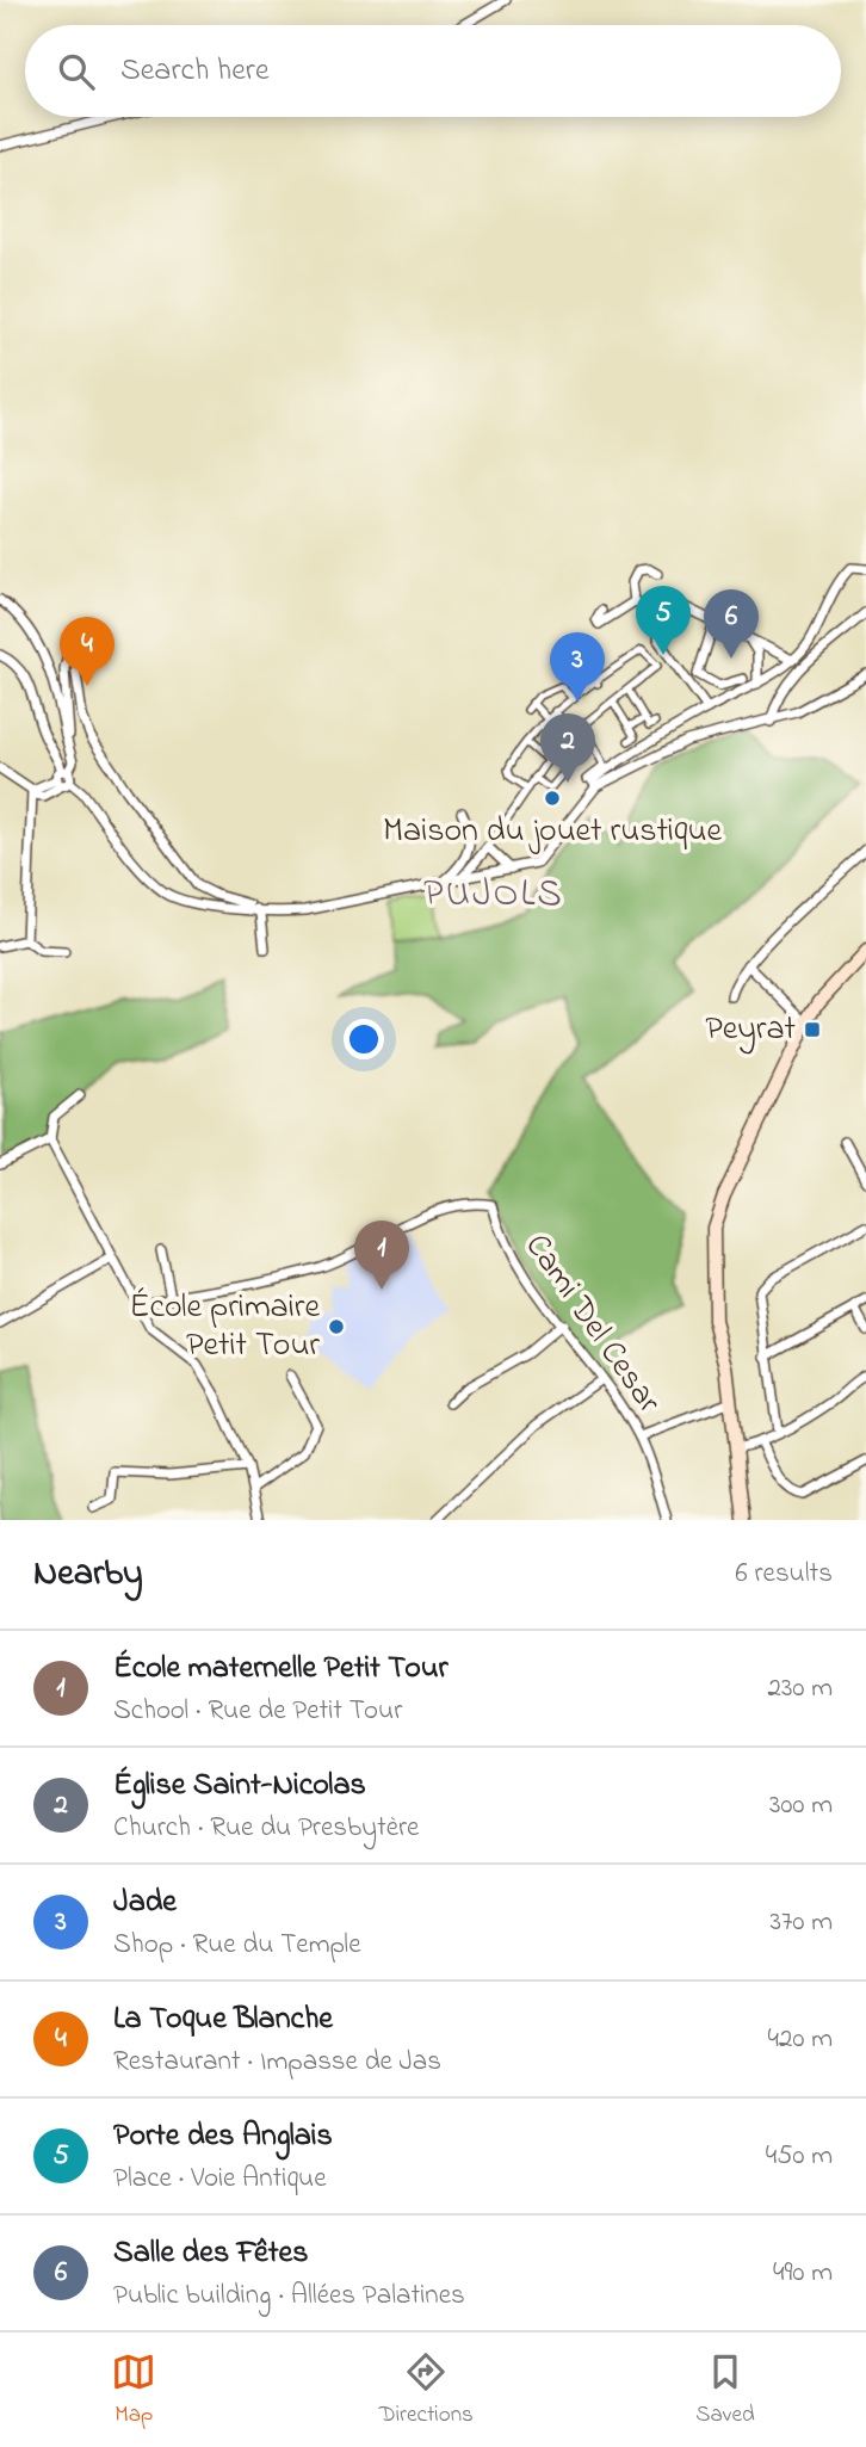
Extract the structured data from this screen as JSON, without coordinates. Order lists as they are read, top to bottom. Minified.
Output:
{"streets":{"street":["Cami Del Cesar"]},"districts":["PUJOLS"],"places":{"other":["Maison du jouet rustique","École primaire Petit Tour"],"transit":["Peyrat"]},"page":{"search":"Search here","pins":["5","6","4","3","2","1"],"heading":["Nearby","6 results"],"list":[{"mark":"1","name":"École maternelle Petit Tour","note":"School · Rue de Petit Tour","value":"230 m"},{"mark":"2","name":"Église Saint-Nicolas","note":"Church · Rue du Presbytère","value":"300 m"},{"mark":"3","name":"Jade","note":"Shop · Rue du Temple","value":"370 m"},{"mark":"4","name":"La Toque Blanche","note":"Restaurant · Impasse de Jas","value":"420 m"},{"mark":"5","name":"Porte des Anglais","note":"Place · Voie Antique","value":"450 m"},{"mark":"6","name":"Salle des Fêtes","note":"Public building · Allées Palatines","value":"490 m"}],"nav":["Map","Directions","Saved"]}}
